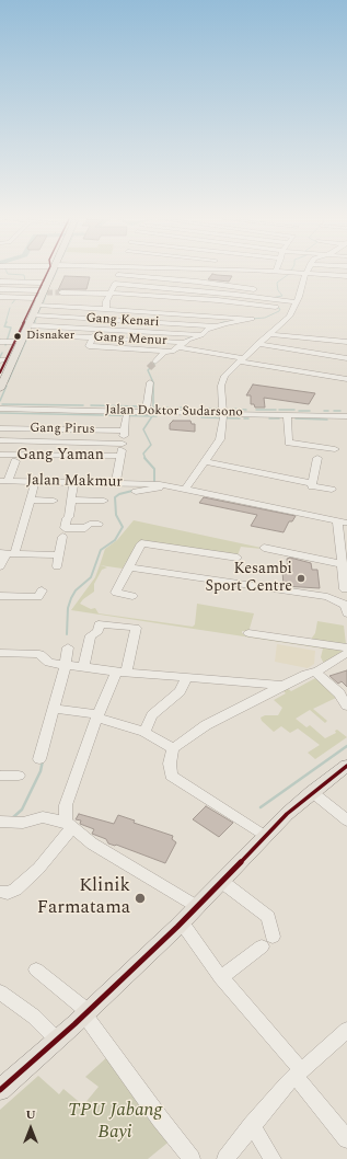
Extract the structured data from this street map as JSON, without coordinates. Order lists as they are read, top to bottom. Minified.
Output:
{"streets":{"street":["Gang Kenari","Gang Menur","Jalan Doktor Sudarsono","Gang Pirus","Gang Yaman","Jalan Makmur"]},"parks":["TPU Jabang Bayi"],"places":["Disnaker","Kesambi Sport Centre","Klinik Farmatama"],"north":"top"}
